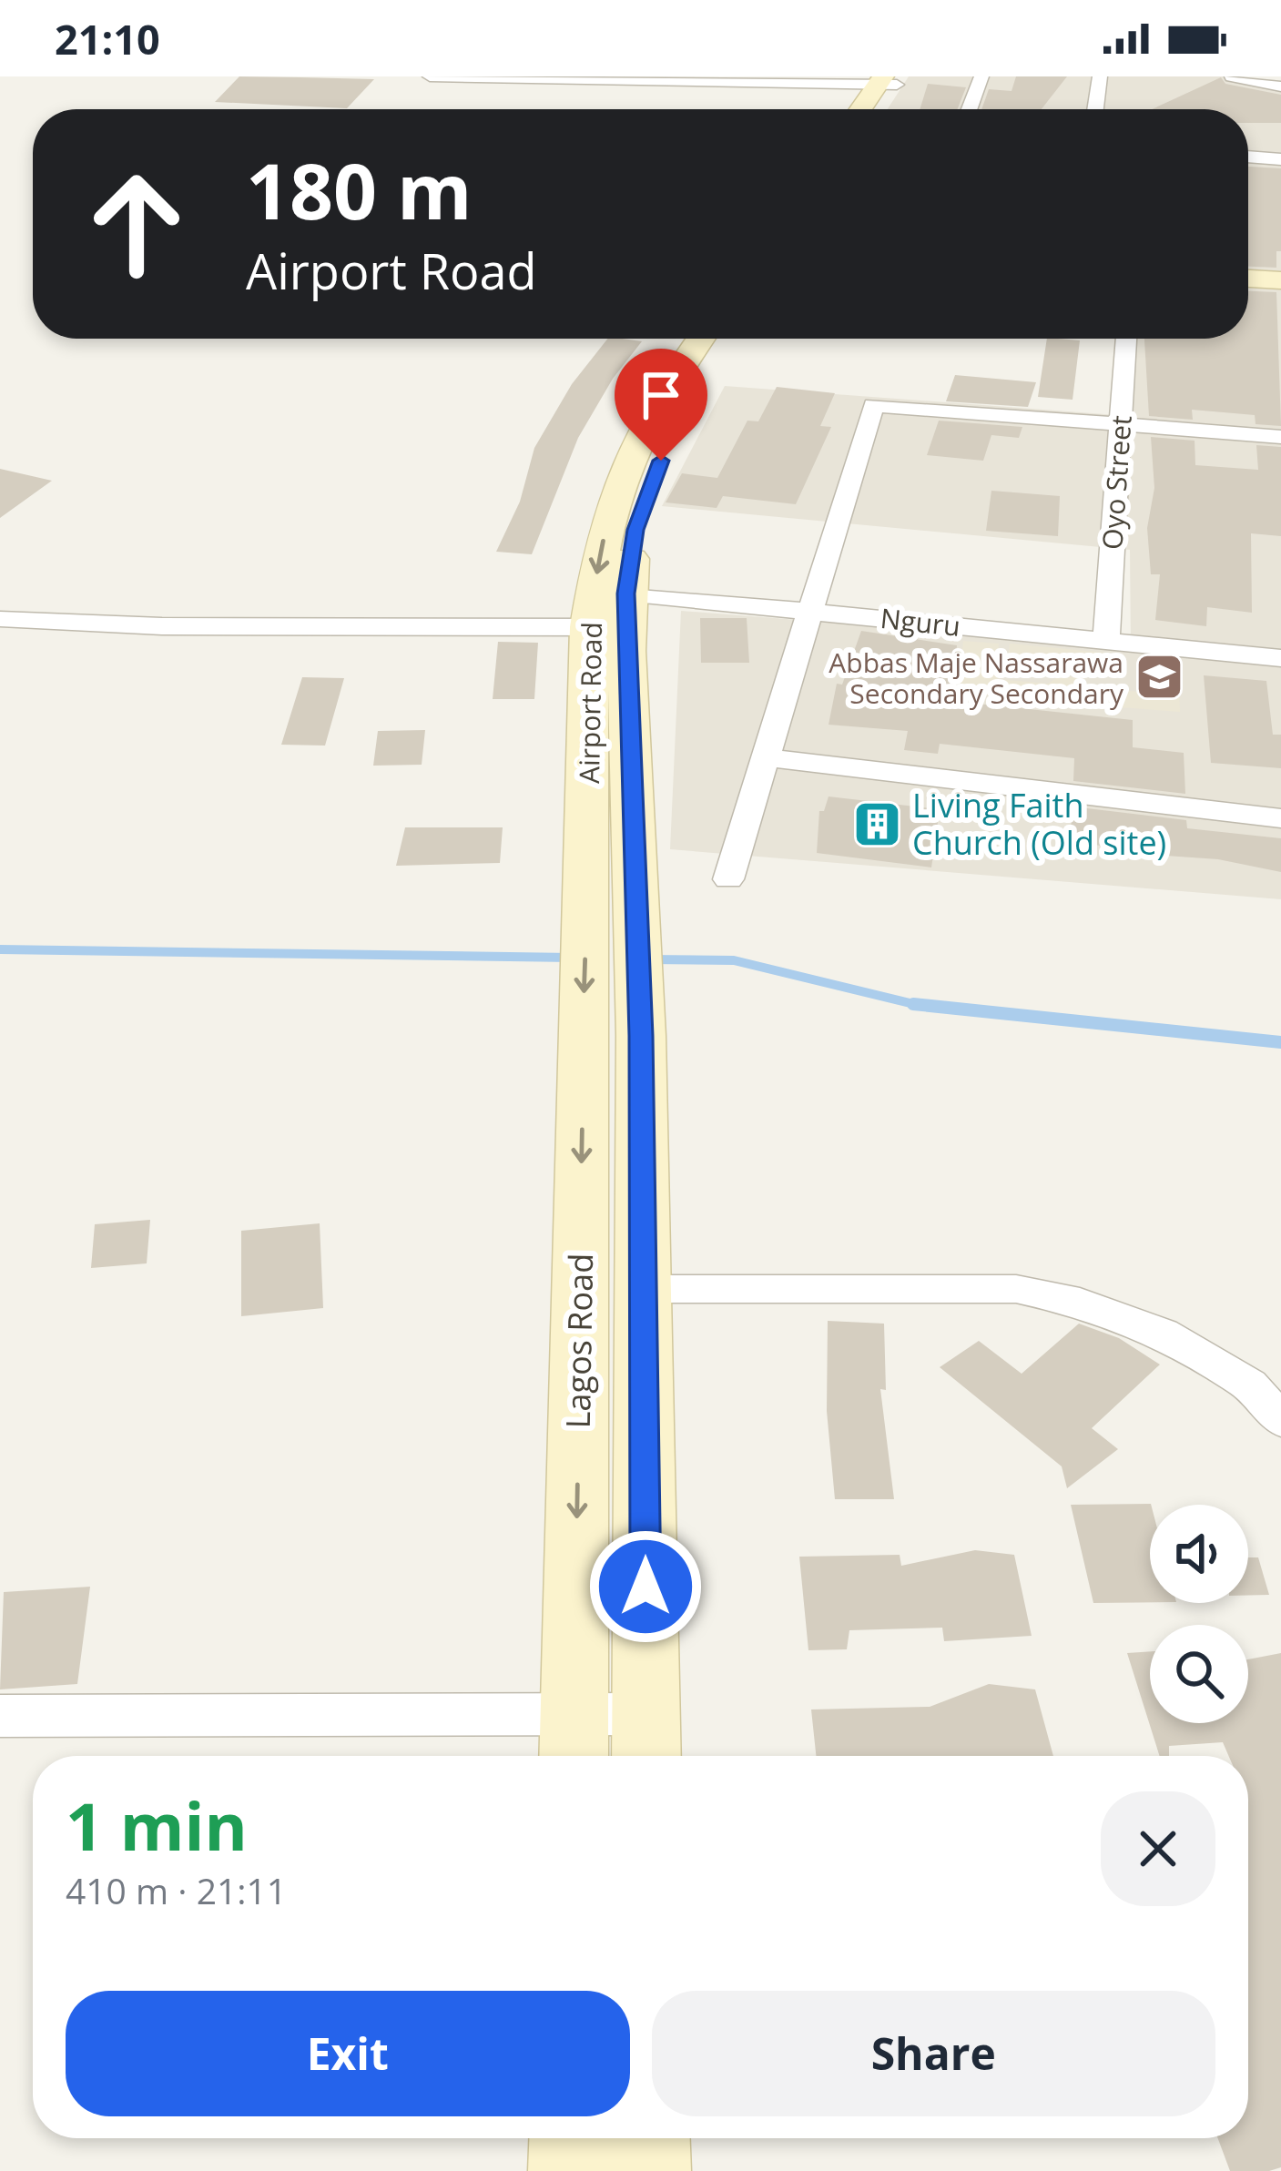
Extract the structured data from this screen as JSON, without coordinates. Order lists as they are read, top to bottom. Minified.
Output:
{"streets":{"main road":["Airport Road","Lagos Road"],"street":["Oyo Street","Nguru"]},"crossings":[["Oyo Street","Nguru"],["Nguru","Airport Road"],["Airport Road","Lagos Road"]],"places":{"school or university":["Abbas Maje Nassarawa Secondary Secondary"],"building":["Living Faith Church (Old site)"]},"page":{"status":"21:10","turn":["180 m","Airport Road"],"heading":["1 min","410 m · 21:11"],"buttons":["Exit","Share"]}}
